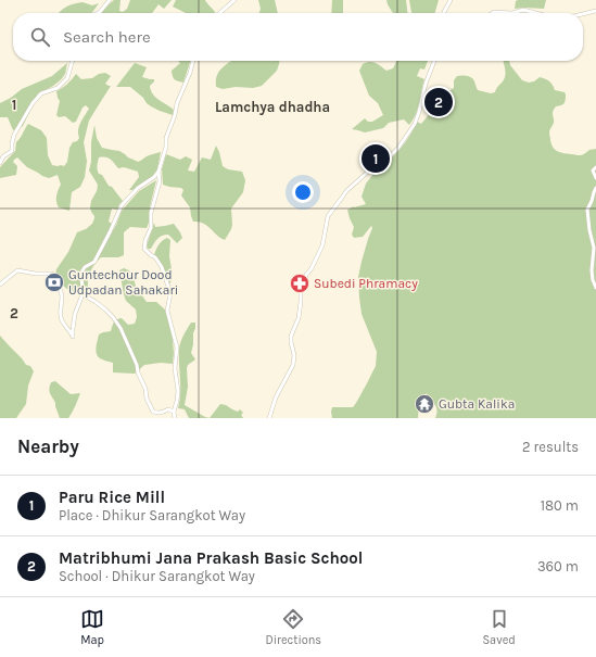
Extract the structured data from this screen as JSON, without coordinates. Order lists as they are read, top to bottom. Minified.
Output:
{"districts":["Lamchya dhadha"],"places":{"bank":["Guntechour Dood Udpadan Sahakari"],"pharmacy":["Subedi Phramacy"],"temple":["Gubta Kalika"]},"page":{"search":"Search here","pins":["2","1"],"heading":["Nearby","2 results"],"list":[{"mark":"1","name":"Paru Rice Mill","note":"Place · Dhikur Sarangkot Way","value":"180 m"},{"mark":"2","name":"Matribhumi Jana Prakash Basic School","note":"School · Dhikur Sarangkot Way","value":"360 m"}],"nav":["Map","Directions","Saved"]},"grid":{"rows":["1","2"]}}
